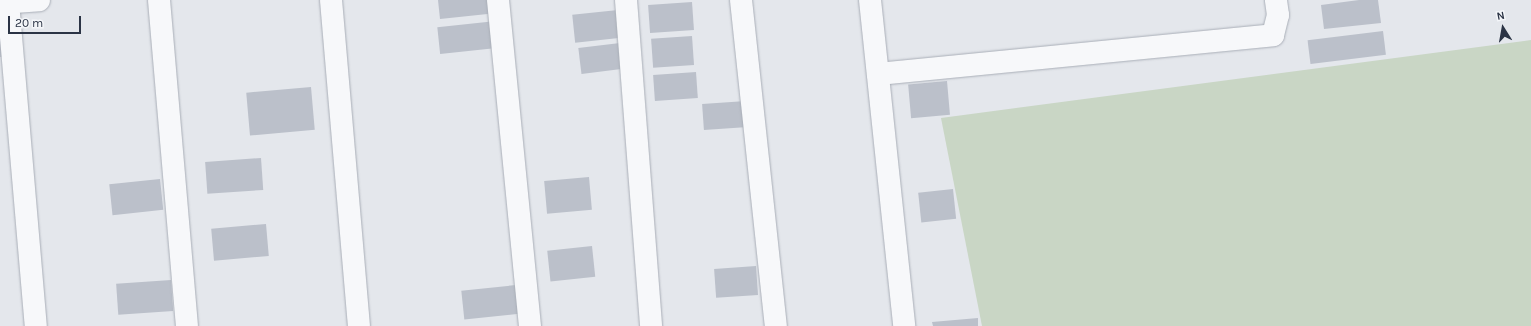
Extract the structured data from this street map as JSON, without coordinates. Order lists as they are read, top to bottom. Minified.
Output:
{"scale_bar":"20 m","north":"top"}
